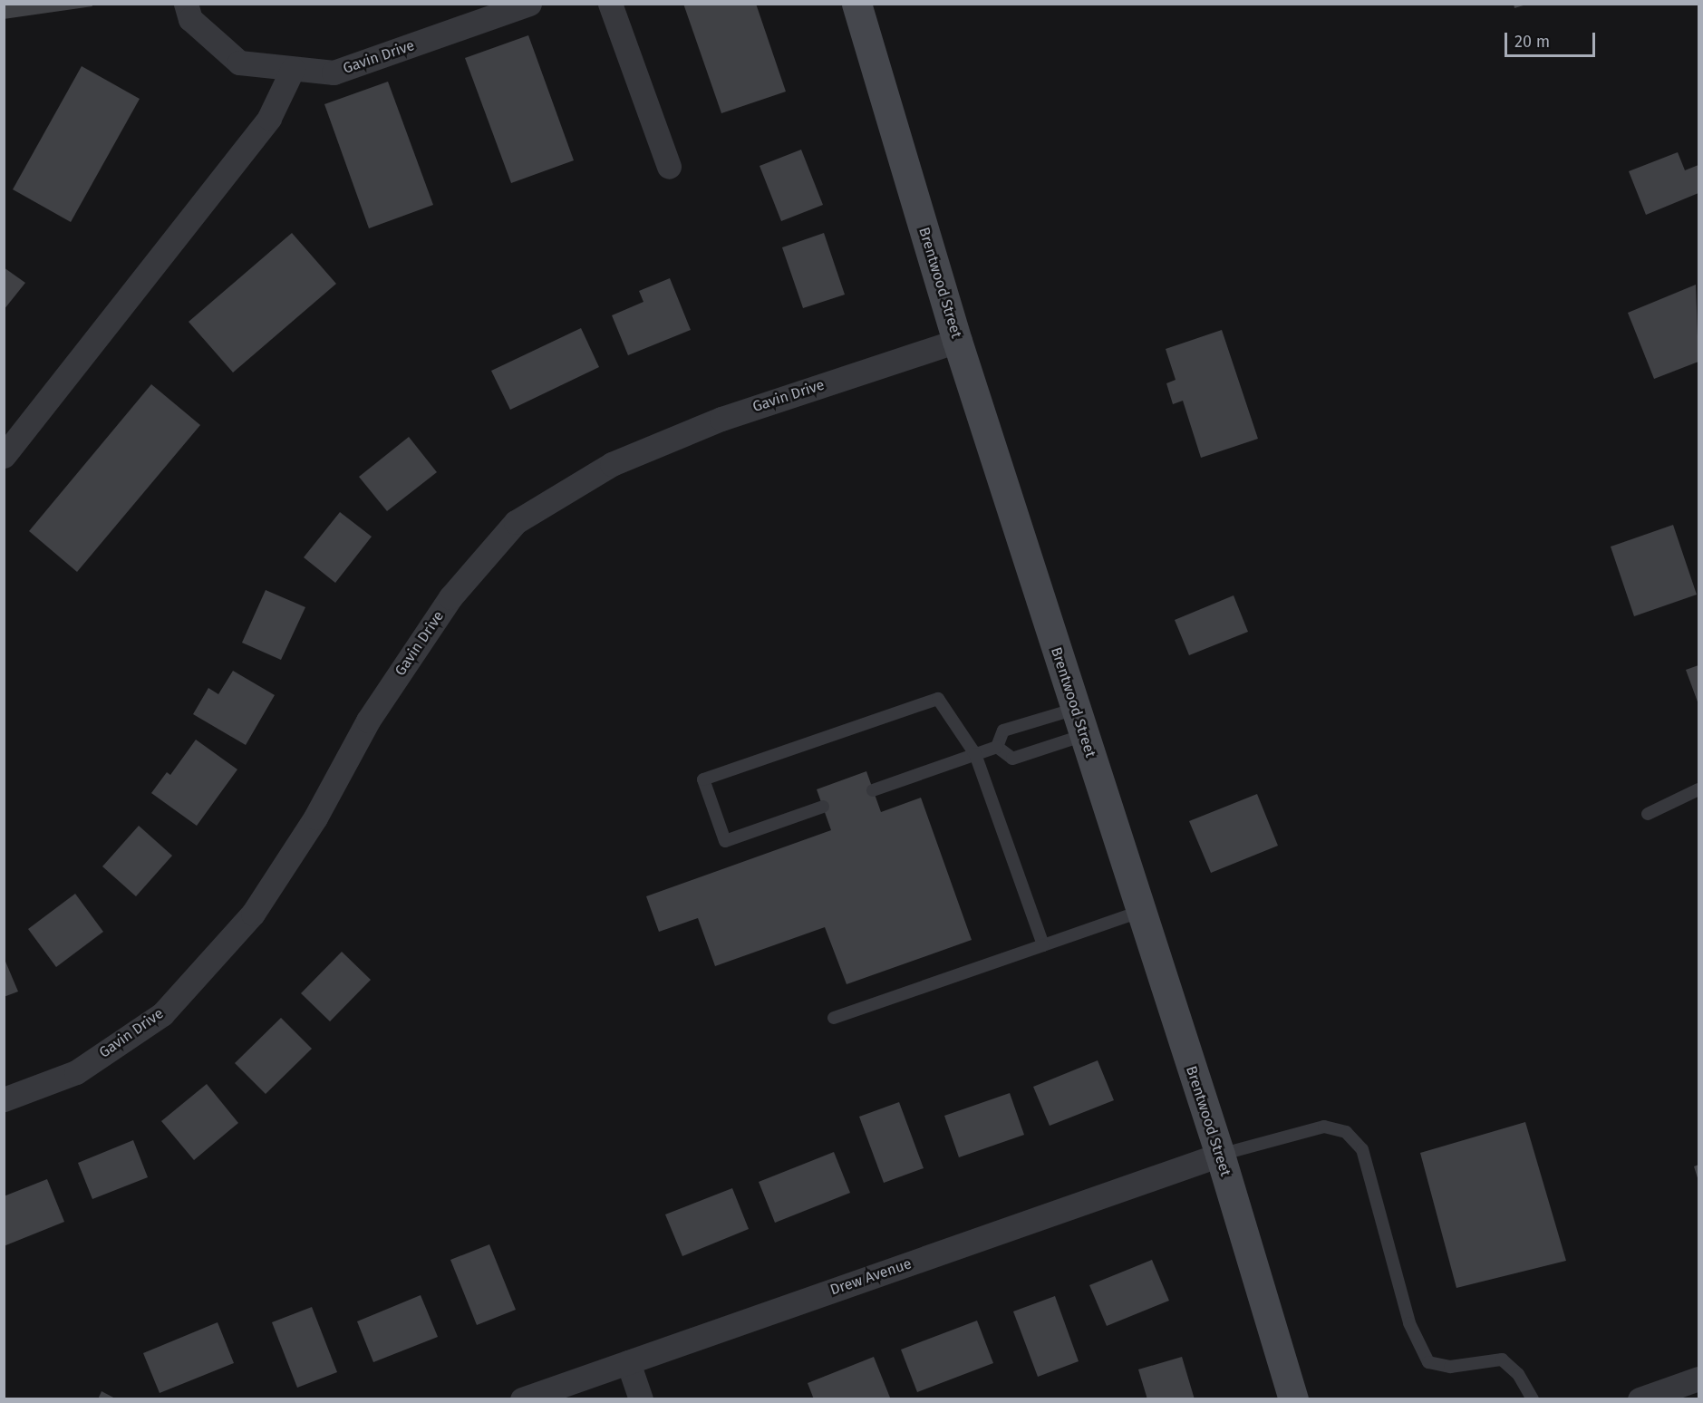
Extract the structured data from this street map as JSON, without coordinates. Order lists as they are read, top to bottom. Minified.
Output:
{"streets":{"main road":["Brentwood Street"],"street":["Gavin Drive","Drew Avenue"]},"crossings":[["Gavin Drive","Brentwood Street"],["Brentwood Street","Drew Avenue"]],"scale_bar":"20 m"}
